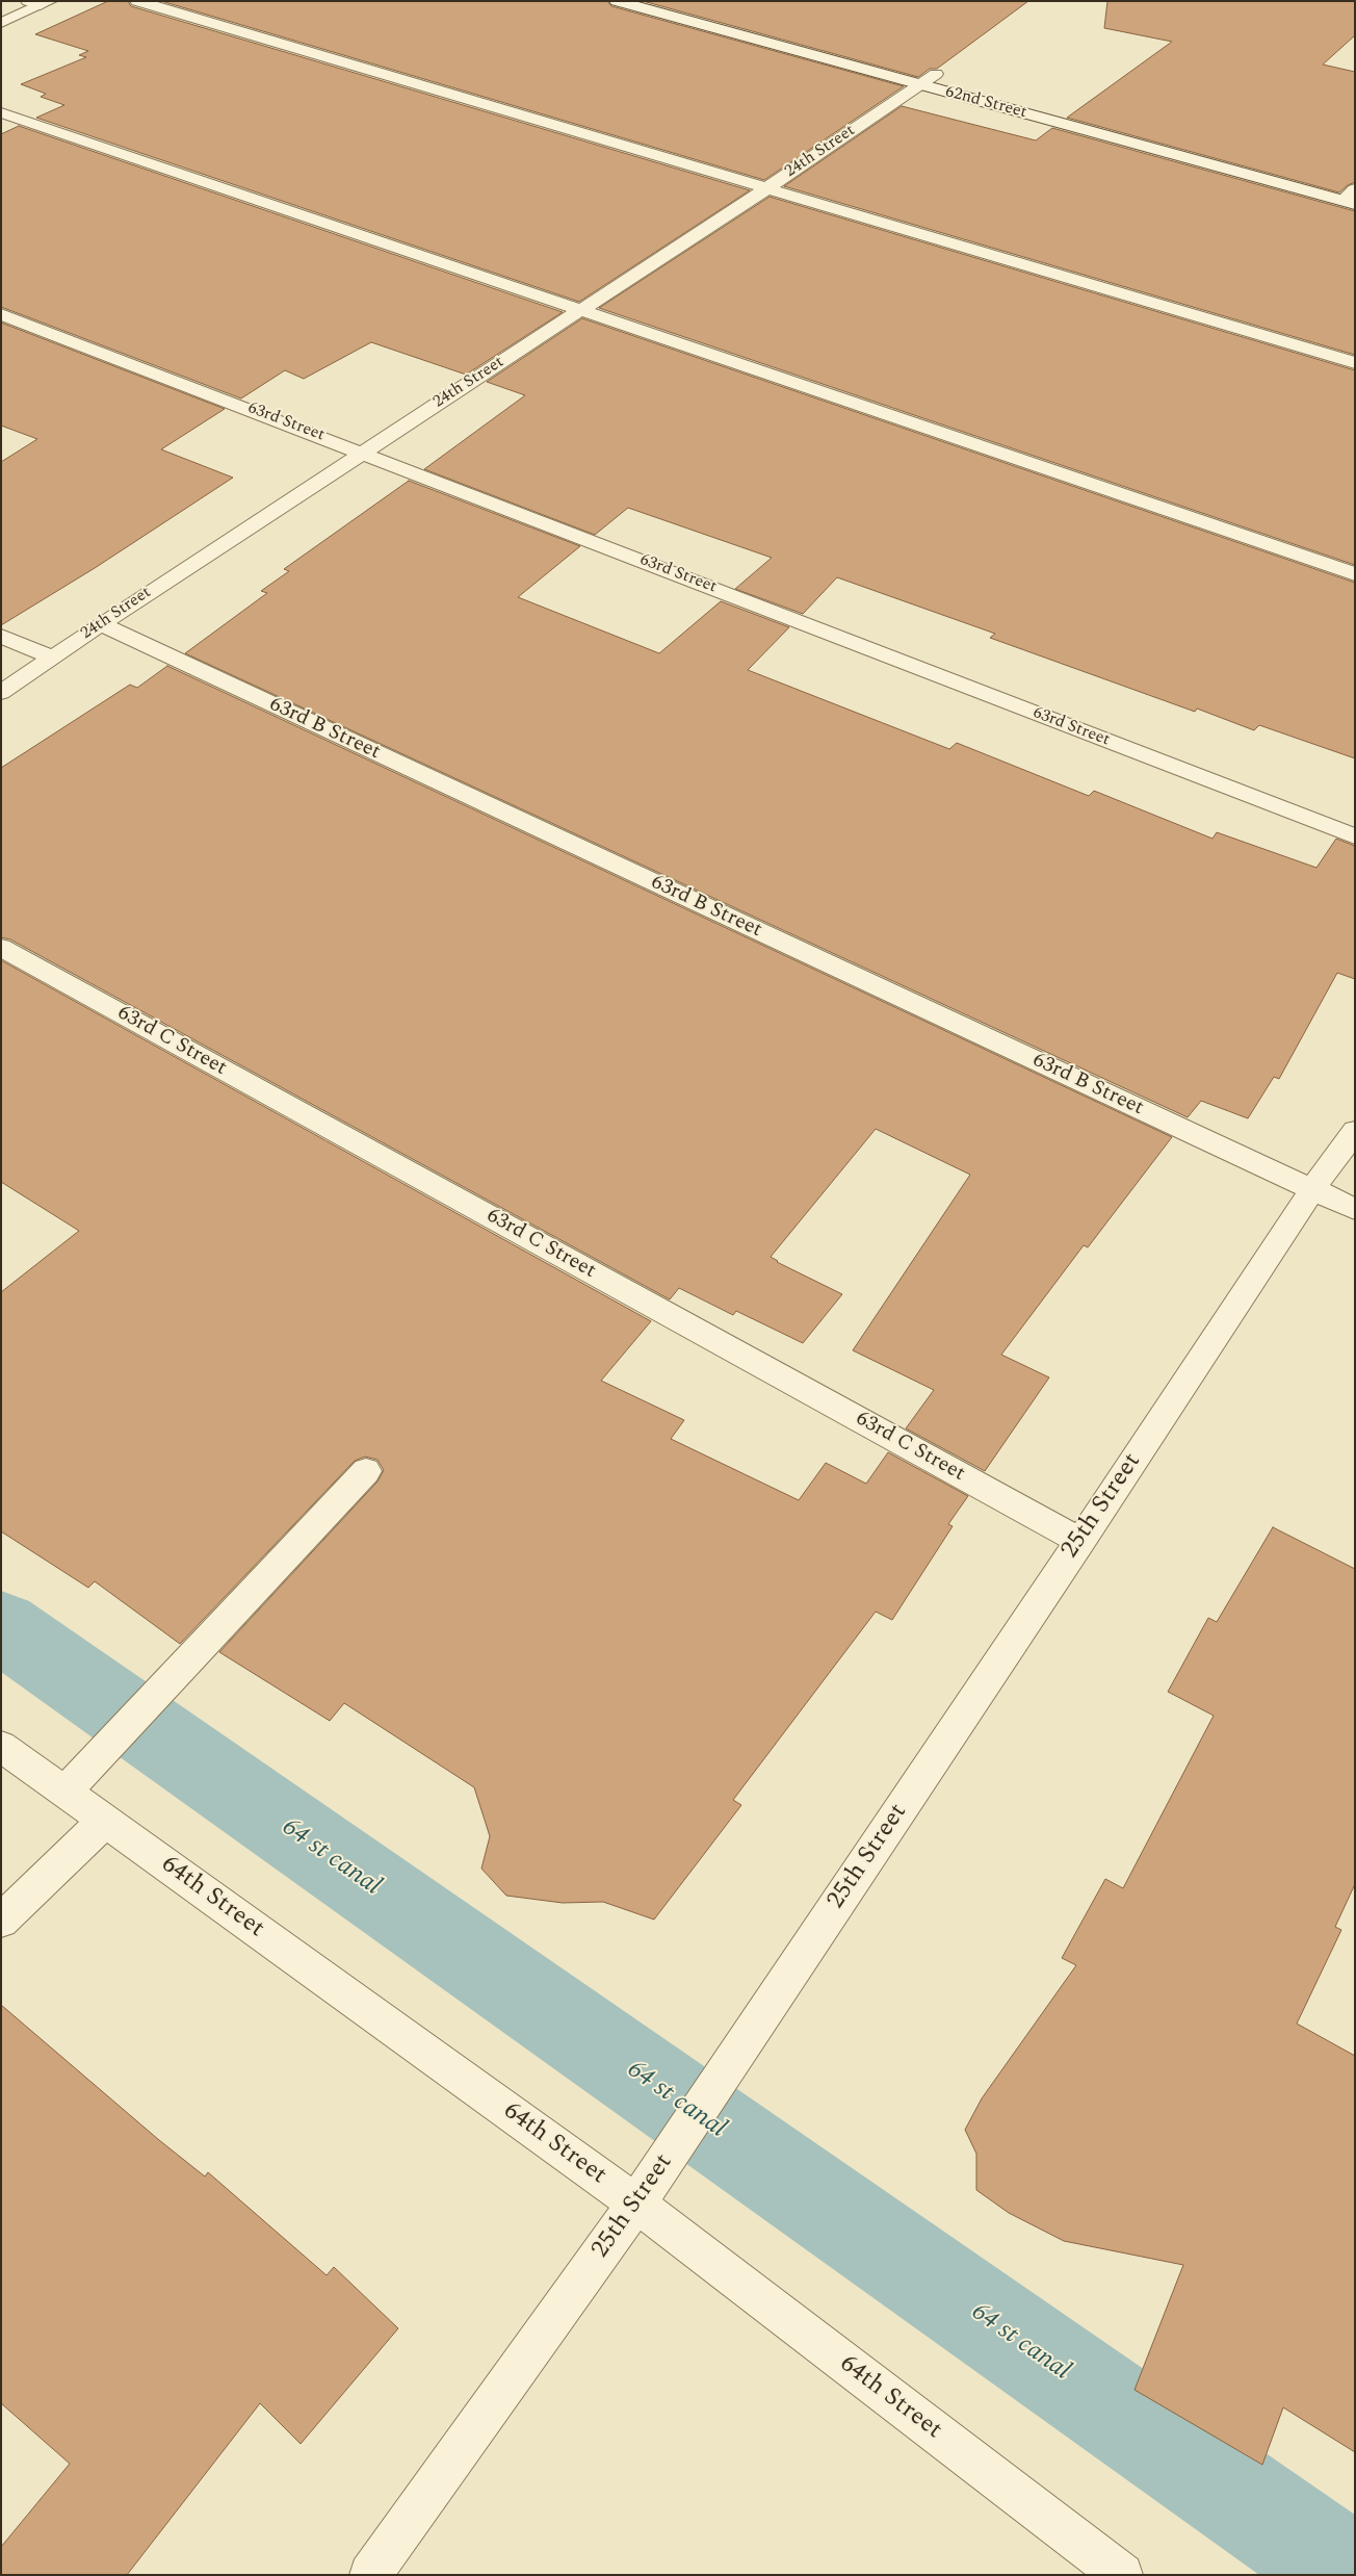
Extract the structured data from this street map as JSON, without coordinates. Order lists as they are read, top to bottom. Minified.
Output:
{"streets":{"street":["62nd Street","24th Street","63rd Street","63rd B Street","63rd C Street","25th Street","64th Street"]},"crossings":[["62nd Street","24th Street"],["24th Street","63rd Street"],["24th Street","63rd B Street"],["63rd B Street","25th Street"],["63rd C Street","25th Street"],["25th Street","64th Street"]],"water":["64 st canal"]}
